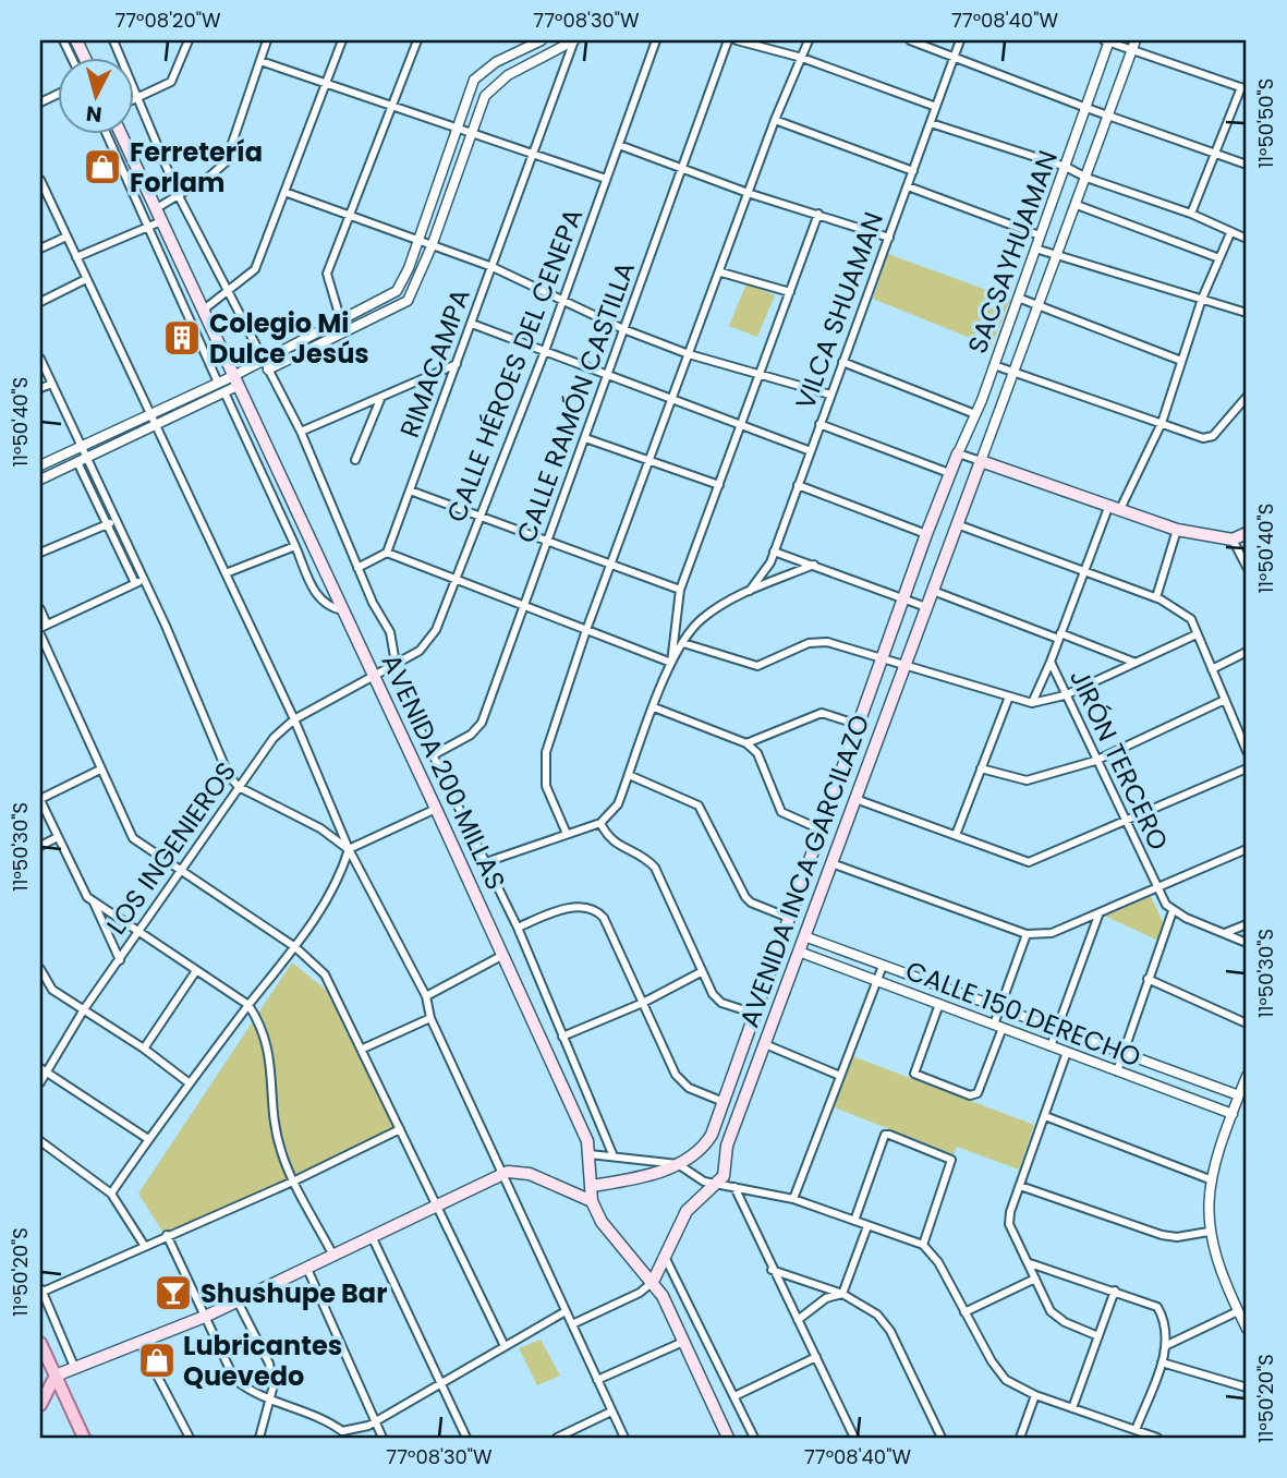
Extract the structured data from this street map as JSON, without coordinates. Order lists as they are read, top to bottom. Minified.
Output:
{"streets":{"main road":["AVENIDA 200 MILLAS","AVENIDA INCA GARCILAZO"],"street":["SACSAYHUAMAN","VILCA SHUAMAN","RIMACAMPA","CALLE HÉROES DEL CENEPA","CALLE RAMÓN CASTILLA","JIRÓN TERCERO","LOS INGENIEROS","CALLE 150 DERECHO"]},"crossings":[["SACSAYHUAMAN","AVENIDA INCA GARCILAZO"],["CALLE HÉROES DEL CENEPA","AVENIDA 200 MILLAS"],["CALLE HÉROES DEL CENEPA","LOS INGENIEROS"],["AVENIDA 200 MILLAS","LOS INGENIEROS"],["AVENIDA INCA GARCILAZO","CALLE 150 DERECHO"]],"places":{"shop":["Ferretería Forlam","Lubricantes Quevedo"],"building":["Colegio Mi Dulce Jesús"],"bar":["Shushupe Bar"]},"north":"bottom","coordinates":["77°08'20\"W","77°08'30\"W","77°08'40\"W","11°50'50\"S","11°50'40\"S","11°50'30\"S","11°50'20\"S"]}
